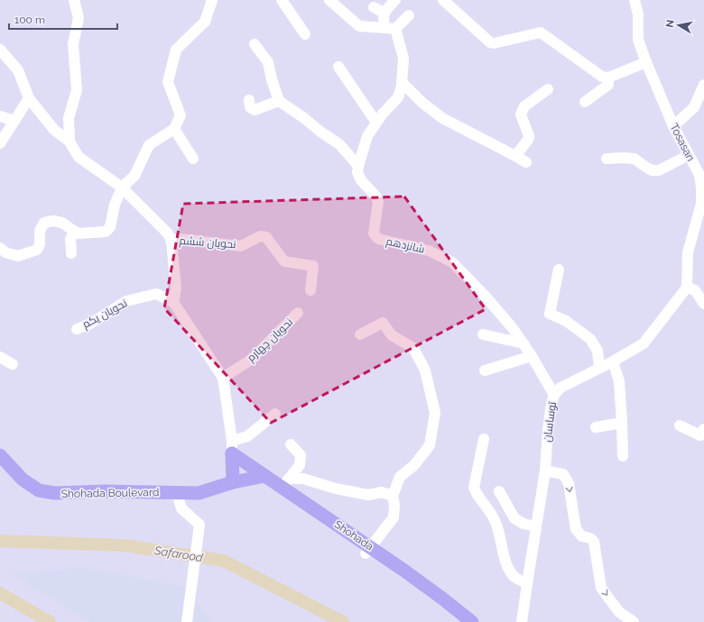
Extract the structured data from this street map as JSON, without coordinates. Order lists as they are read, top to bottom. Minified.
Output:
{"streets":{"main road":["Shohada Boulevard","Shohada"],"street":["Tosasan","نحویان ششم","شانزدهم","نحویان یکم","نحویان چهارم","توساسان"]},"crossings":[["Tosasan","توساسان"],["شانزدهم","توساسان"],["Shohada Boulevard","Shohada"]],"water":["Safarood"],"scale_bar":"100 m","north":"left"}
